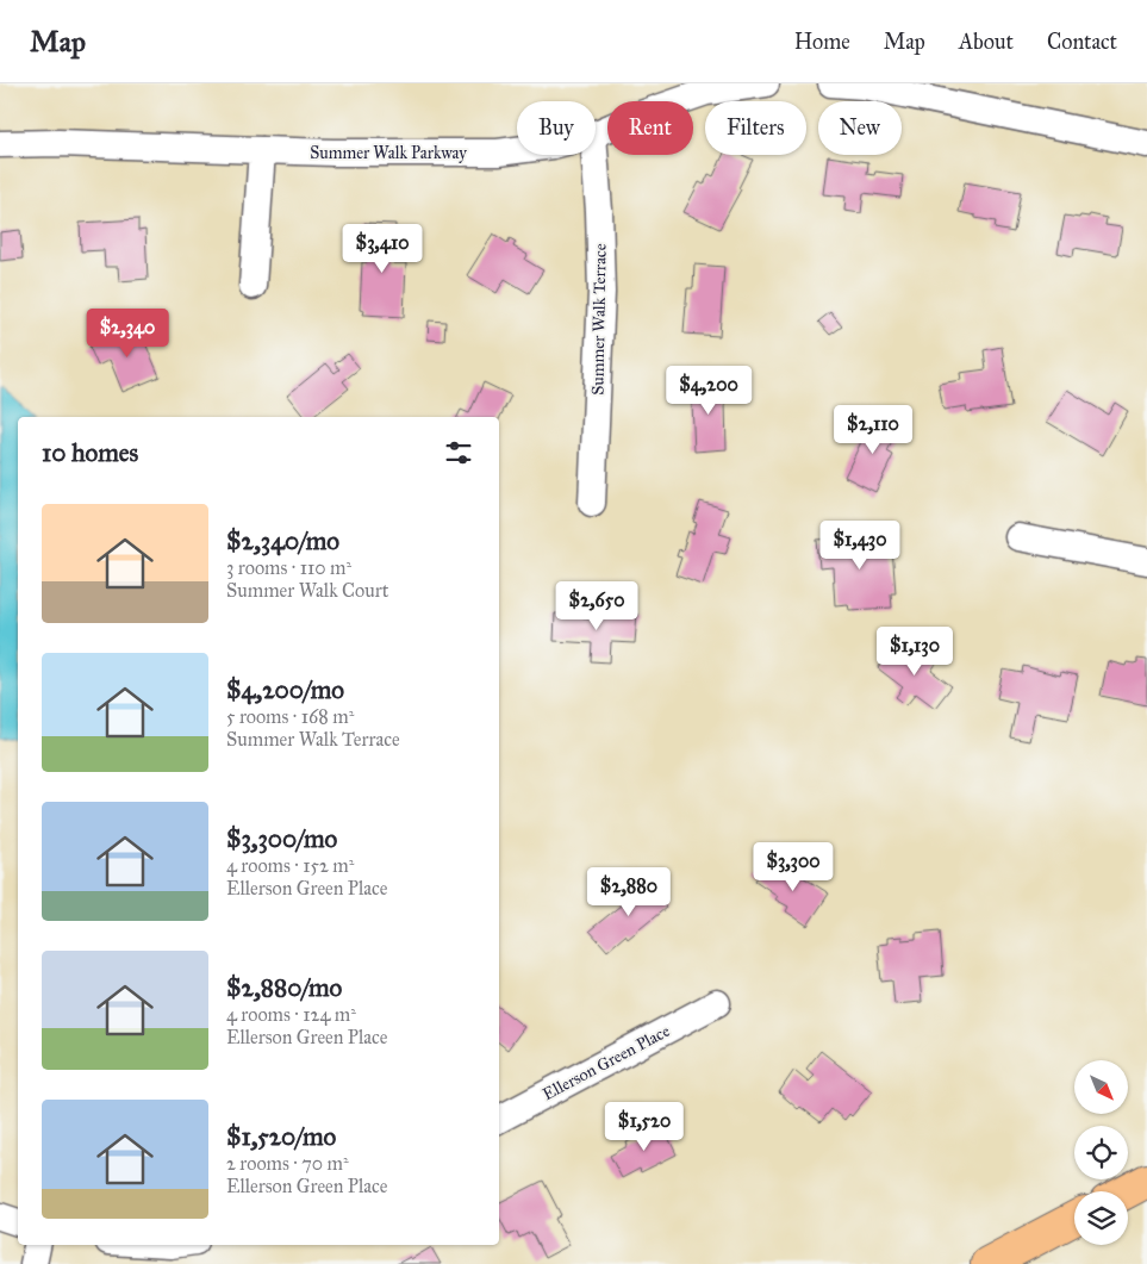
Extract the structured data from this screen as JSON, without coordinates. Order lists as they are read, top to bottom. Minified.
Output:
{"streets":{"street":["Summer Walk Parkway","Summer Walk Terrace","Ellerson Green Place"]},"north":"bottom right","page":{"header":"Map","nav":["Home","Map","About","Contact"],"chip":["Buy","Rent","Filters","New"],"price":["$3,410","$2,340","$4,200","$2,110","$1,430","$2,650","$1,130","$3,300","$2,880","$1,520"],"heading":"10 homes","list":[{"name":"$2,340/mo","note":"3 rooms · 110 m² · Summer Walk Court"},{"name":"$4,200/mo","note":"5 rooms · 168 m² · Summer Walk Terrace"},{"name":"$3,300/mo","note":"4 rooms · 152 m² · Ellerson Green Place"},{"name":"$2,880/mo","note":"4 rooms · 124 m² · Ellerson Green Place"},{"name":"$1,520/mo","note":"2 rooms · 70 m² · Ellerson Green Place"}]}}
